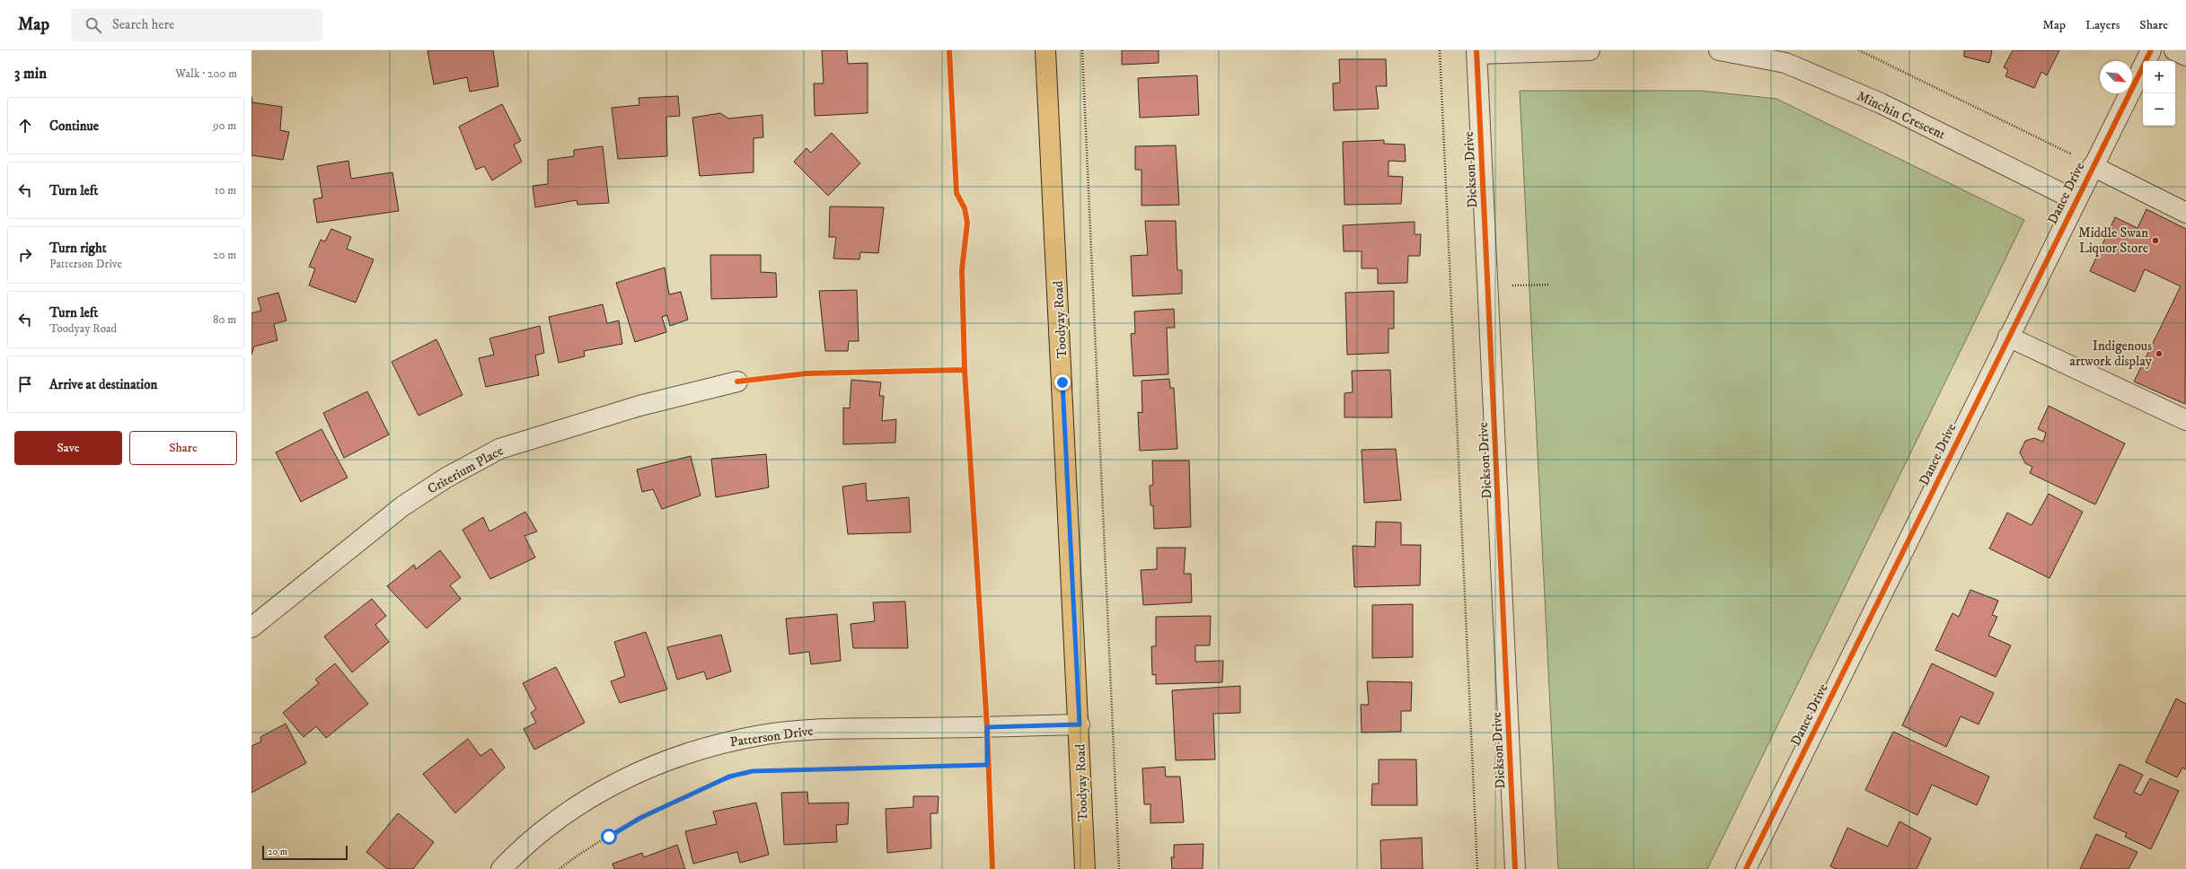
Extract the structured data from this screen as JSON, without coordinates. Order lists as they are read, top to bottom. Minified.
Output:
{"streets":{"main road":["Toodyay Road"],"street":["Minchin Crescent","Dickson Drive","Dance Drive","Criterium Place","Patterson Drive"]},"crossings":[["Minchin Crescent","Dance Drive"],["Toodyay Road","Patterson Drive"]],"places":["Middle Swan Liquor Store","Indigenous artwork display"],"scale_bar":"20 m","north":"bottom right","page":{"header":"Map","search":"Search here","nav":["Map","Layers","Share"],"heading":["3 min","Walk · 200 m"],"map_buttons":["+","−"],"list":[["Continue","90 m"],["Turn left","10 m"],["Turn right","Patterson Drive","20 m"],["Turn left","Toodyay Road","80 m"],"Arrive at destination"],"buttons":["Save","Share"],"scale":"20 m"}}
